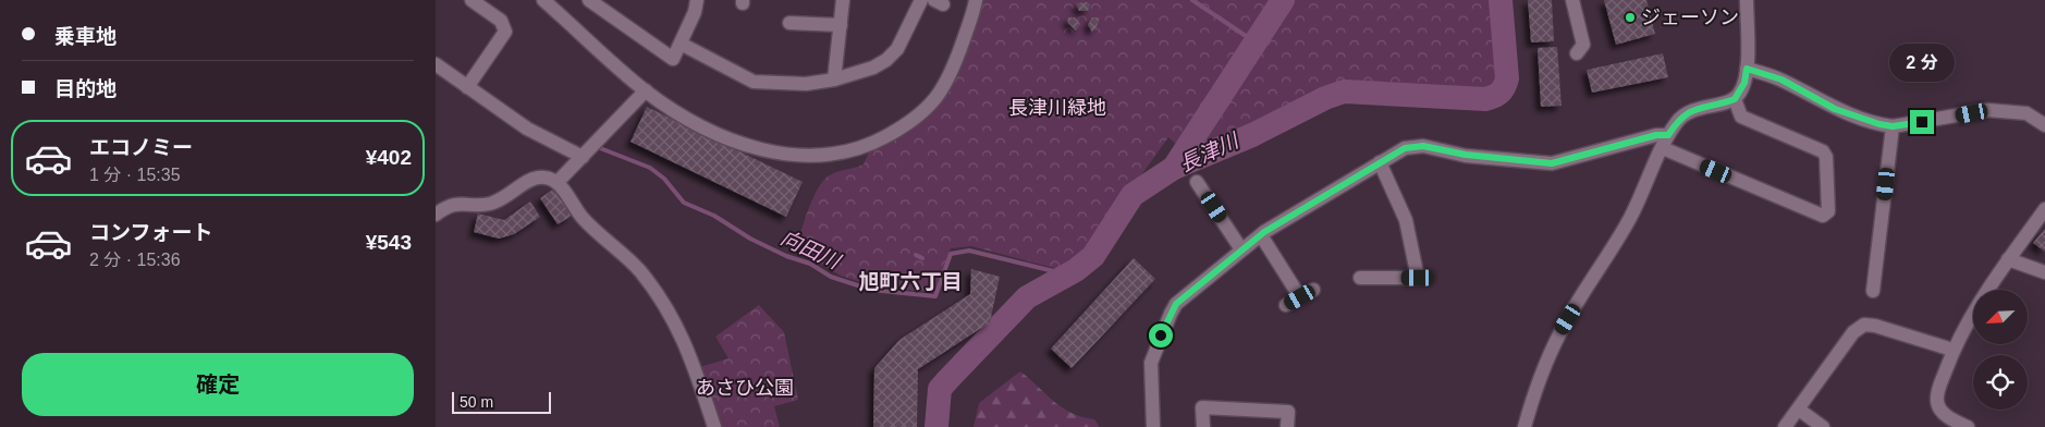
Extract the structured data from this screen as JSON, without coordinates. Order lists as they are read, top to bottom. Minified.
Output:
{"districts":["旭町六丁目"],"water":["長津川","向田川"],"parks":["長津川緑地","あさひ公園"],"places":["ジェーソン"],"scale_bar":"50 m","north":"bottom left","page":{"banner":["乗車地","目的地"],"bubble":"2 分","list":[{"name":"エコノミー","note":"1 分 · 15:35","value":"¥402"},{"name":"コンフォート","note":"2 分 · 15:36","value":"¥543"}],"buttons":"確定","scale":"50 m"}}
